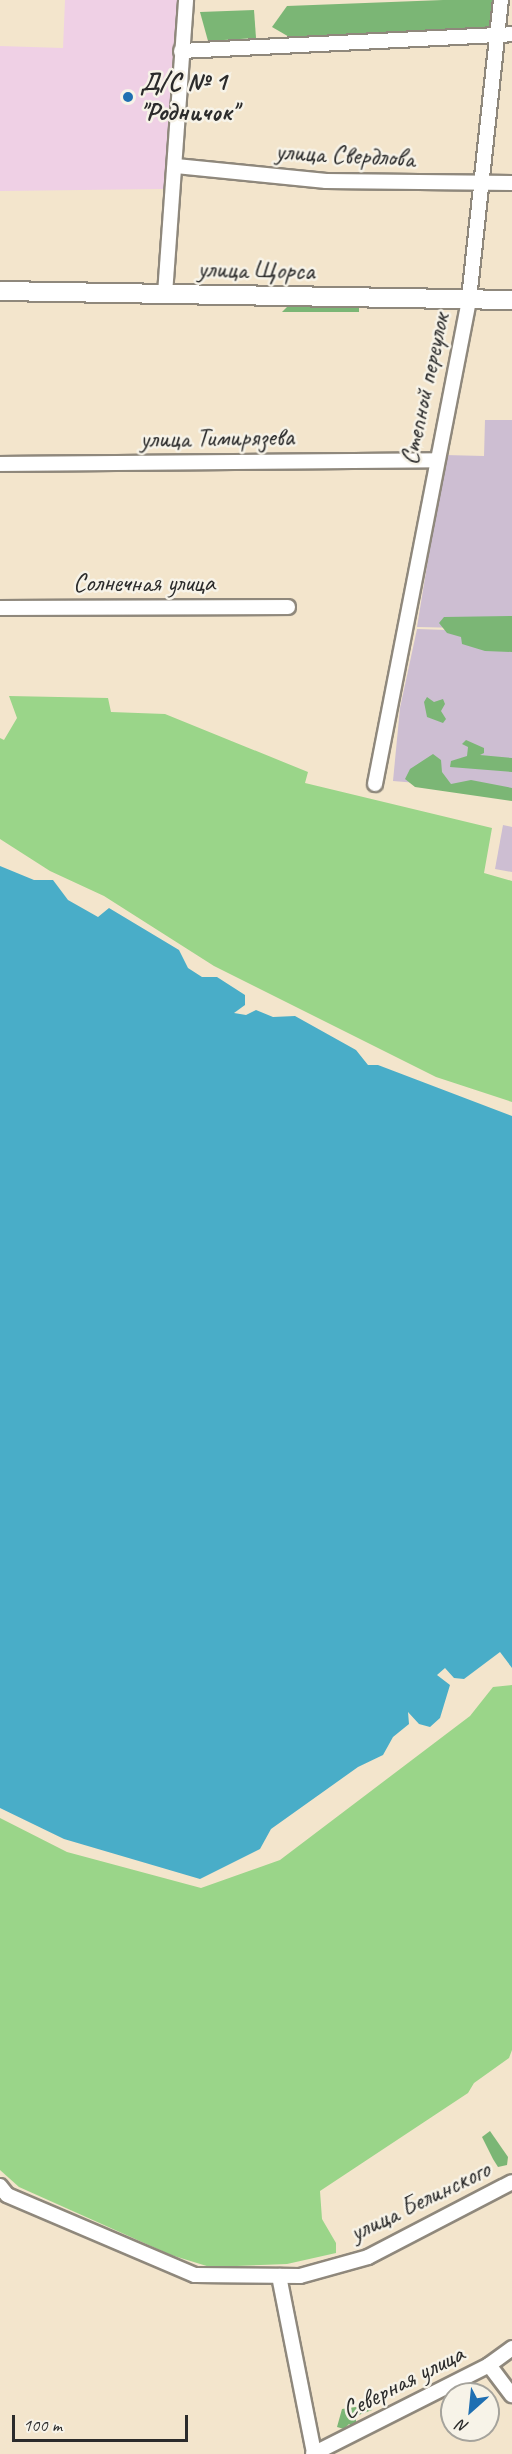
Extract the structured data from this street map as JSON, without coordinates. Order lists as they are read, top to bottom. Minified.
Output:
{"streets":{"street":["улица Свердлова","улица Щорса","Степной переулок","улица Тимирязева","Солнечная улица","улица Белинского","Северная улица"]},"crossings":[["улица Свердлова","Степной переулок"],["улица Щорса","Степной переулок"],["Степной переулок","улица Тимирязева"]],"places":["Д/С № 1 \"Родничок\""],"scale_bar":"100 m","north":"bottom left"}
